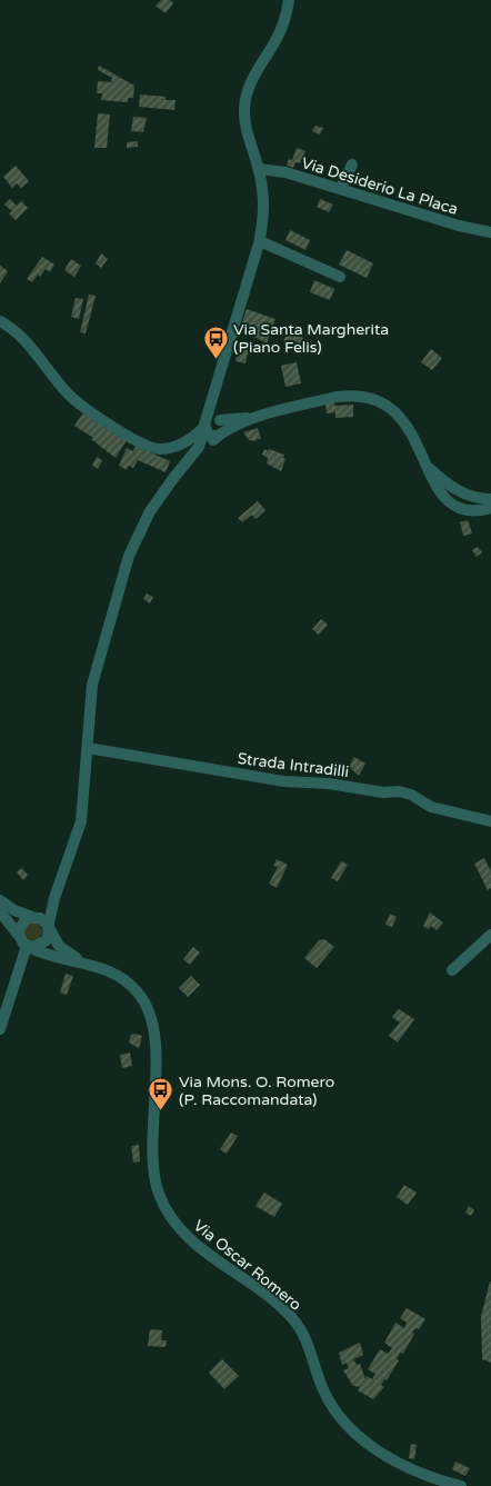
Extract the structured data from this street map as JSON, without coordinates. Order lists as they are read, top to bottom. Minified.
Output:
{"streets":{"street":["Via Desiderio La Placa","Strada Intradilli","Via Oscar Romero"]},"places":{"bus stop":["Via Santa Margherita (Piano Felis)","Via Mons. O. Romero (P. Raccomandata)"]}}
